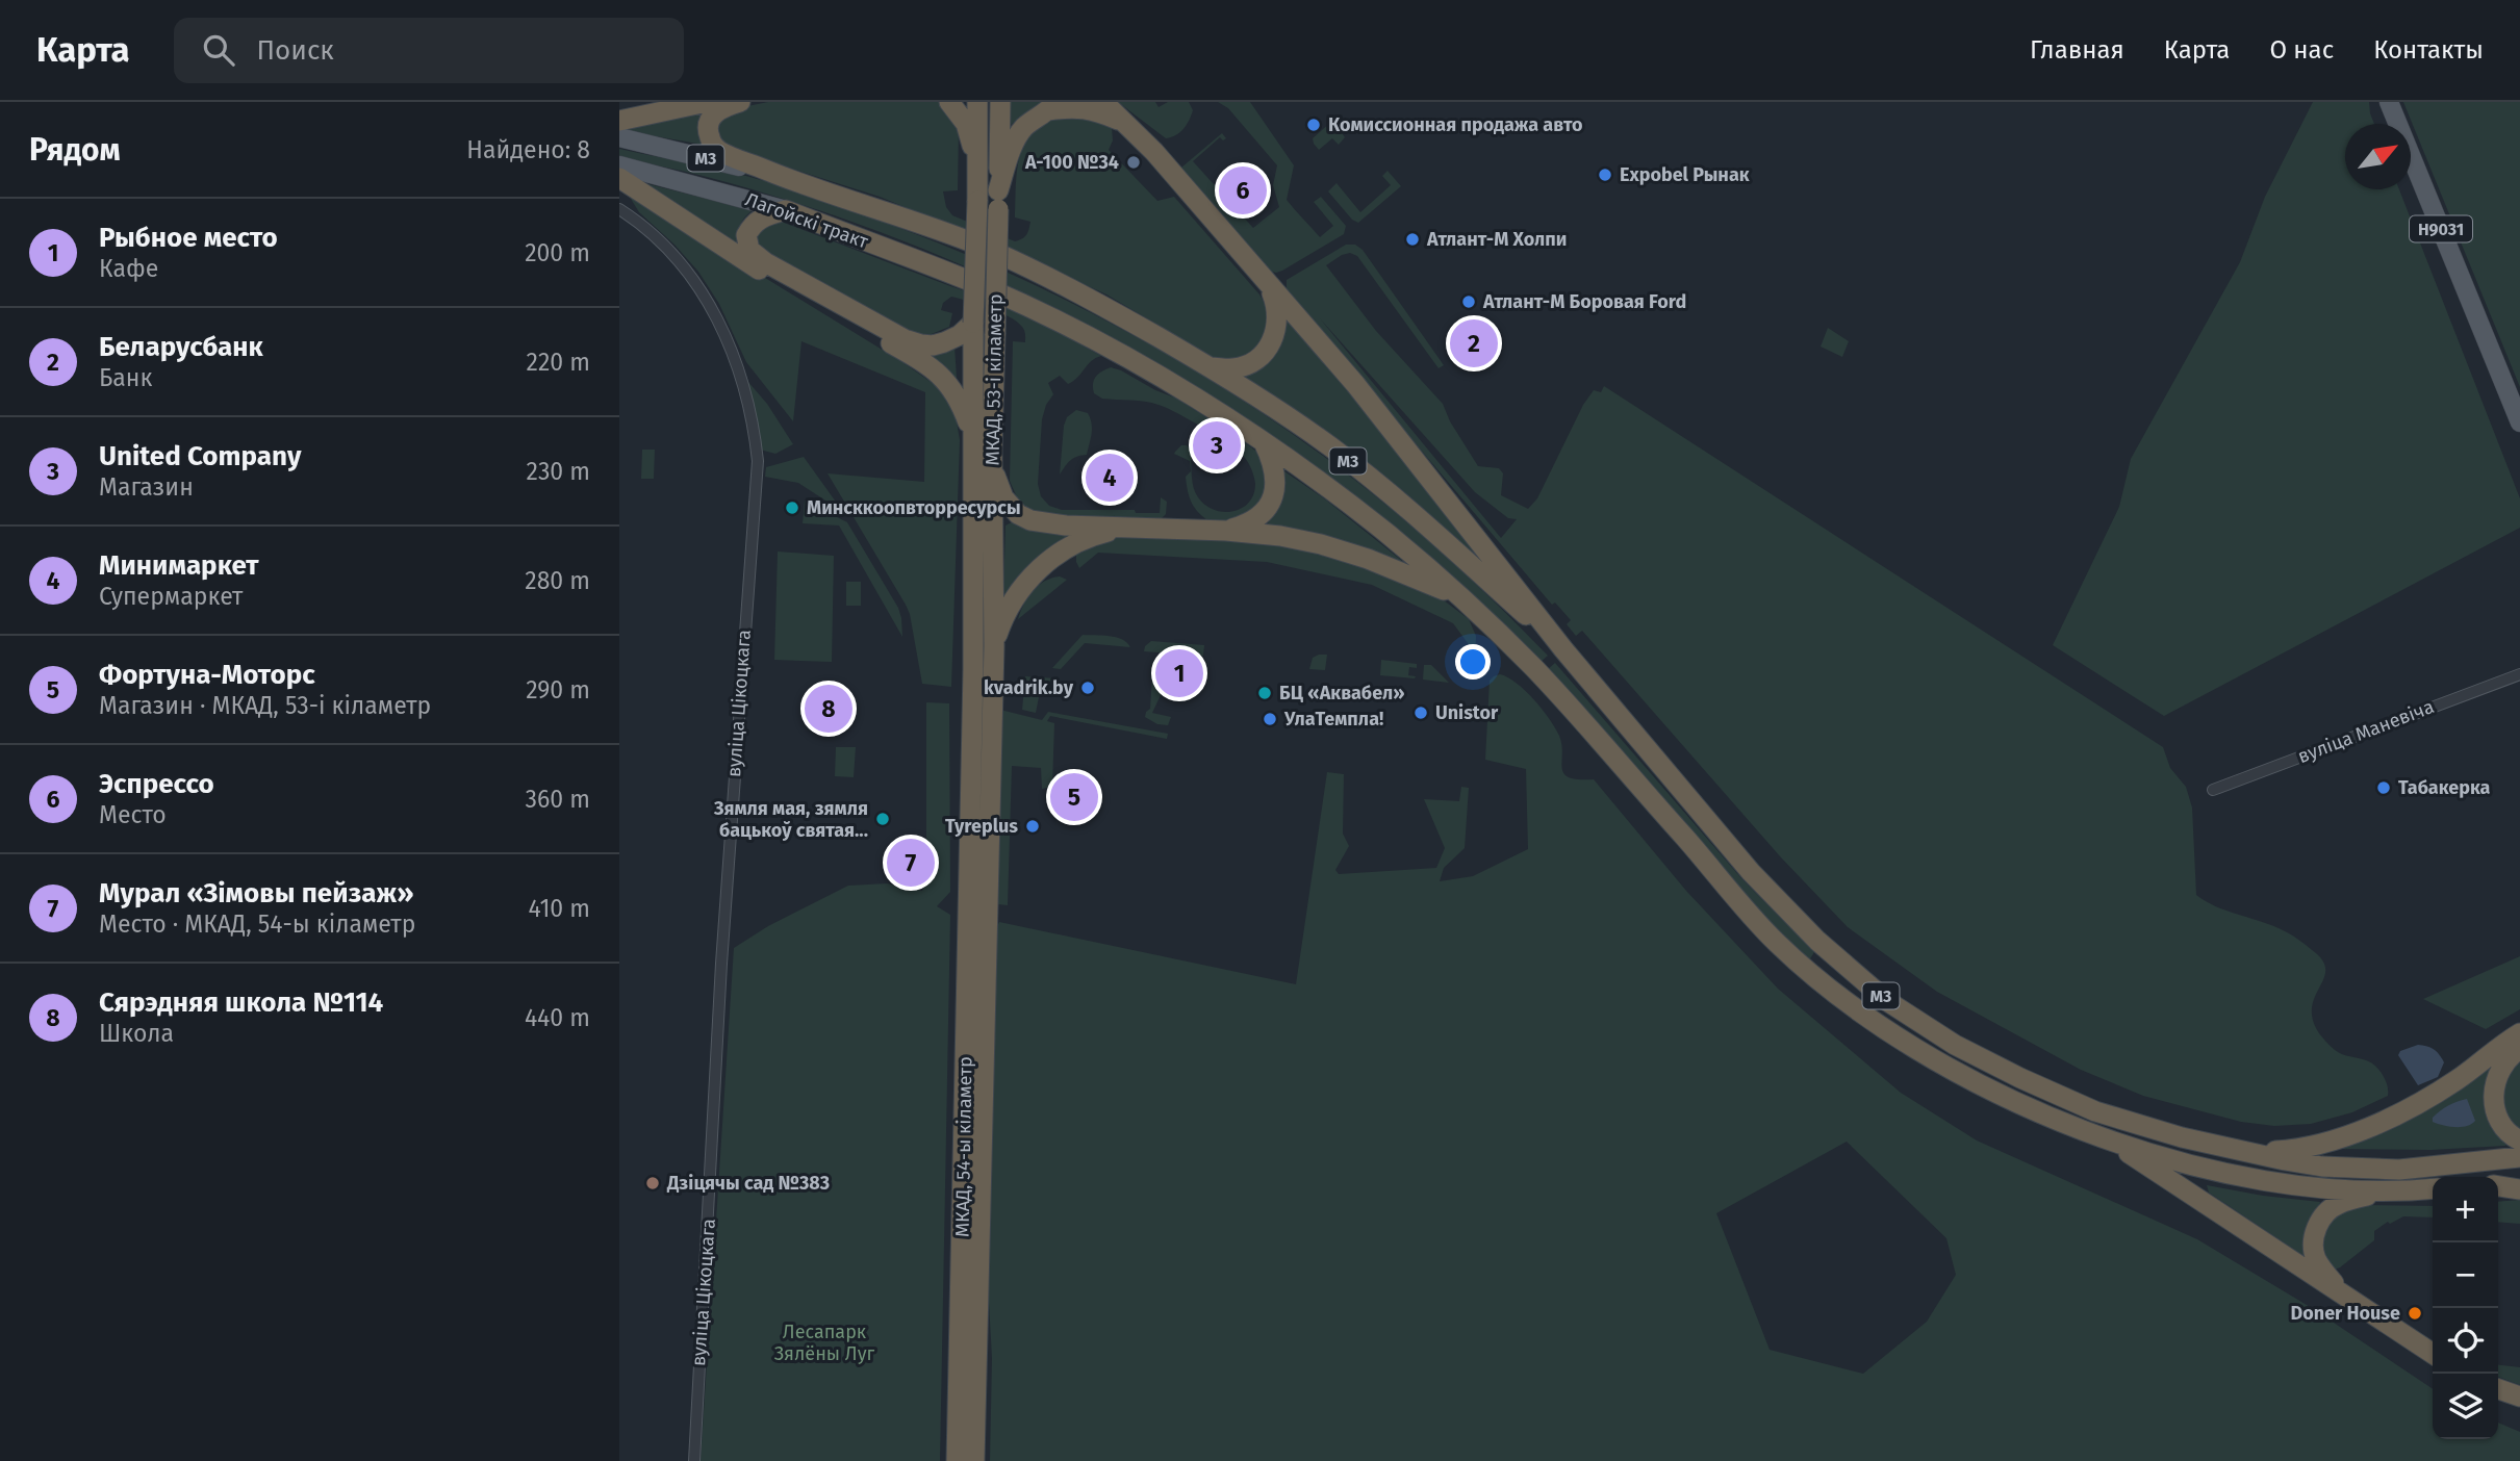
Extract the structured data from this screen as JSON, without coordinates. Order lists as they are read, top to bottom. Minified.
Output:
{"streets":{"highway":["М3","Лагойскі тракт","МКАД, 53-і кіламетр","МКАД, 54-ы кіламетр"],"main road":["Н9031"],"street":["вуліца Цікоцкага","вуліца Маневіча"]},"crossings":[["М3","Лагойскі тракт"],["МКАД, 53-і кіламетр","МКАД, 54-ы кіламетр"]],"parks":["Лесапарк Зялёны Луг"],"places":["Комиссионная продажа авто","А-100 №34","Expobel Рынак","Атлант-М Холпи","Атлант-М Боровая Ford","Минсккоопвторресурсы","kvadrik.by","БЦ «Аквабел»","Unistor","УлаТемпла!","Табакерка","Зямля мая, зямля бацькоў святая...","Tyreplus","Дзіцячы сад №383","Doner House"],"north":"top right","page":{"header":"Карта","search":"Поиск","nav":["Главная","Карта","О нас","Контакты"],"heading":["Рядом","Найдено: 8"],"pins":["6","2","3","4","1","8","5","7"],"list":[{"mark":"1","name":"Рыбное место","note":"Кафе","value":"200 m"},{"mark":"2","name":"Беларусбанк","note":"Банк","value":"220 m"},{"mark":"3","name":"United Company","note":"Магазин","value":"230 m"},{"mark":"4","name":"Минимаркет","note":"Супермаркет","value":"280 m"},{"mark":"5","name":"Фортуна-Моторс","note":"Магазин · МКАД, 53-і кіламетр","value":"290 m"},{"mark":"6","name":"Эспрессо","note":"Место","value":"360 m"},{"mark":"7","name":"Мурал «Зімовы пейзаж»","note":"Место · МКАД, 54-ы кіламетр","value":"410 m"},{"mark":"8","name":"Сярэдняя школа №114","note":"Школа","value":"440 m"}],"map_buttons":["+","−"]}}
